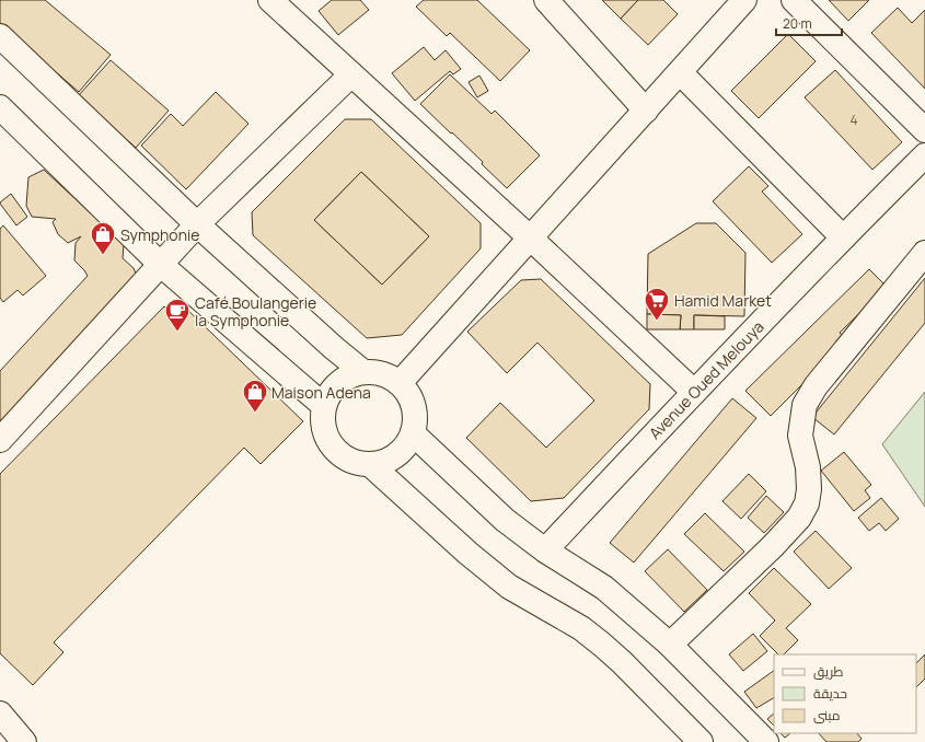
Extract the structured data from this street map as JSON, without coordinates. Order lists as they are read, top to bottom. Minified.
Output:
{"streets":{"street":["Avenue Oued Melouya"]},"places":{"shop":["Symphonie","Maison Adena"],"supermarket":["Hamid Market"],"cafe":["Café Boulangerie la Symphonie"]},"house_numbers":["4"],"legend":["طريق","حديقة","مبنى"],"scale_bar":"20 m"}
